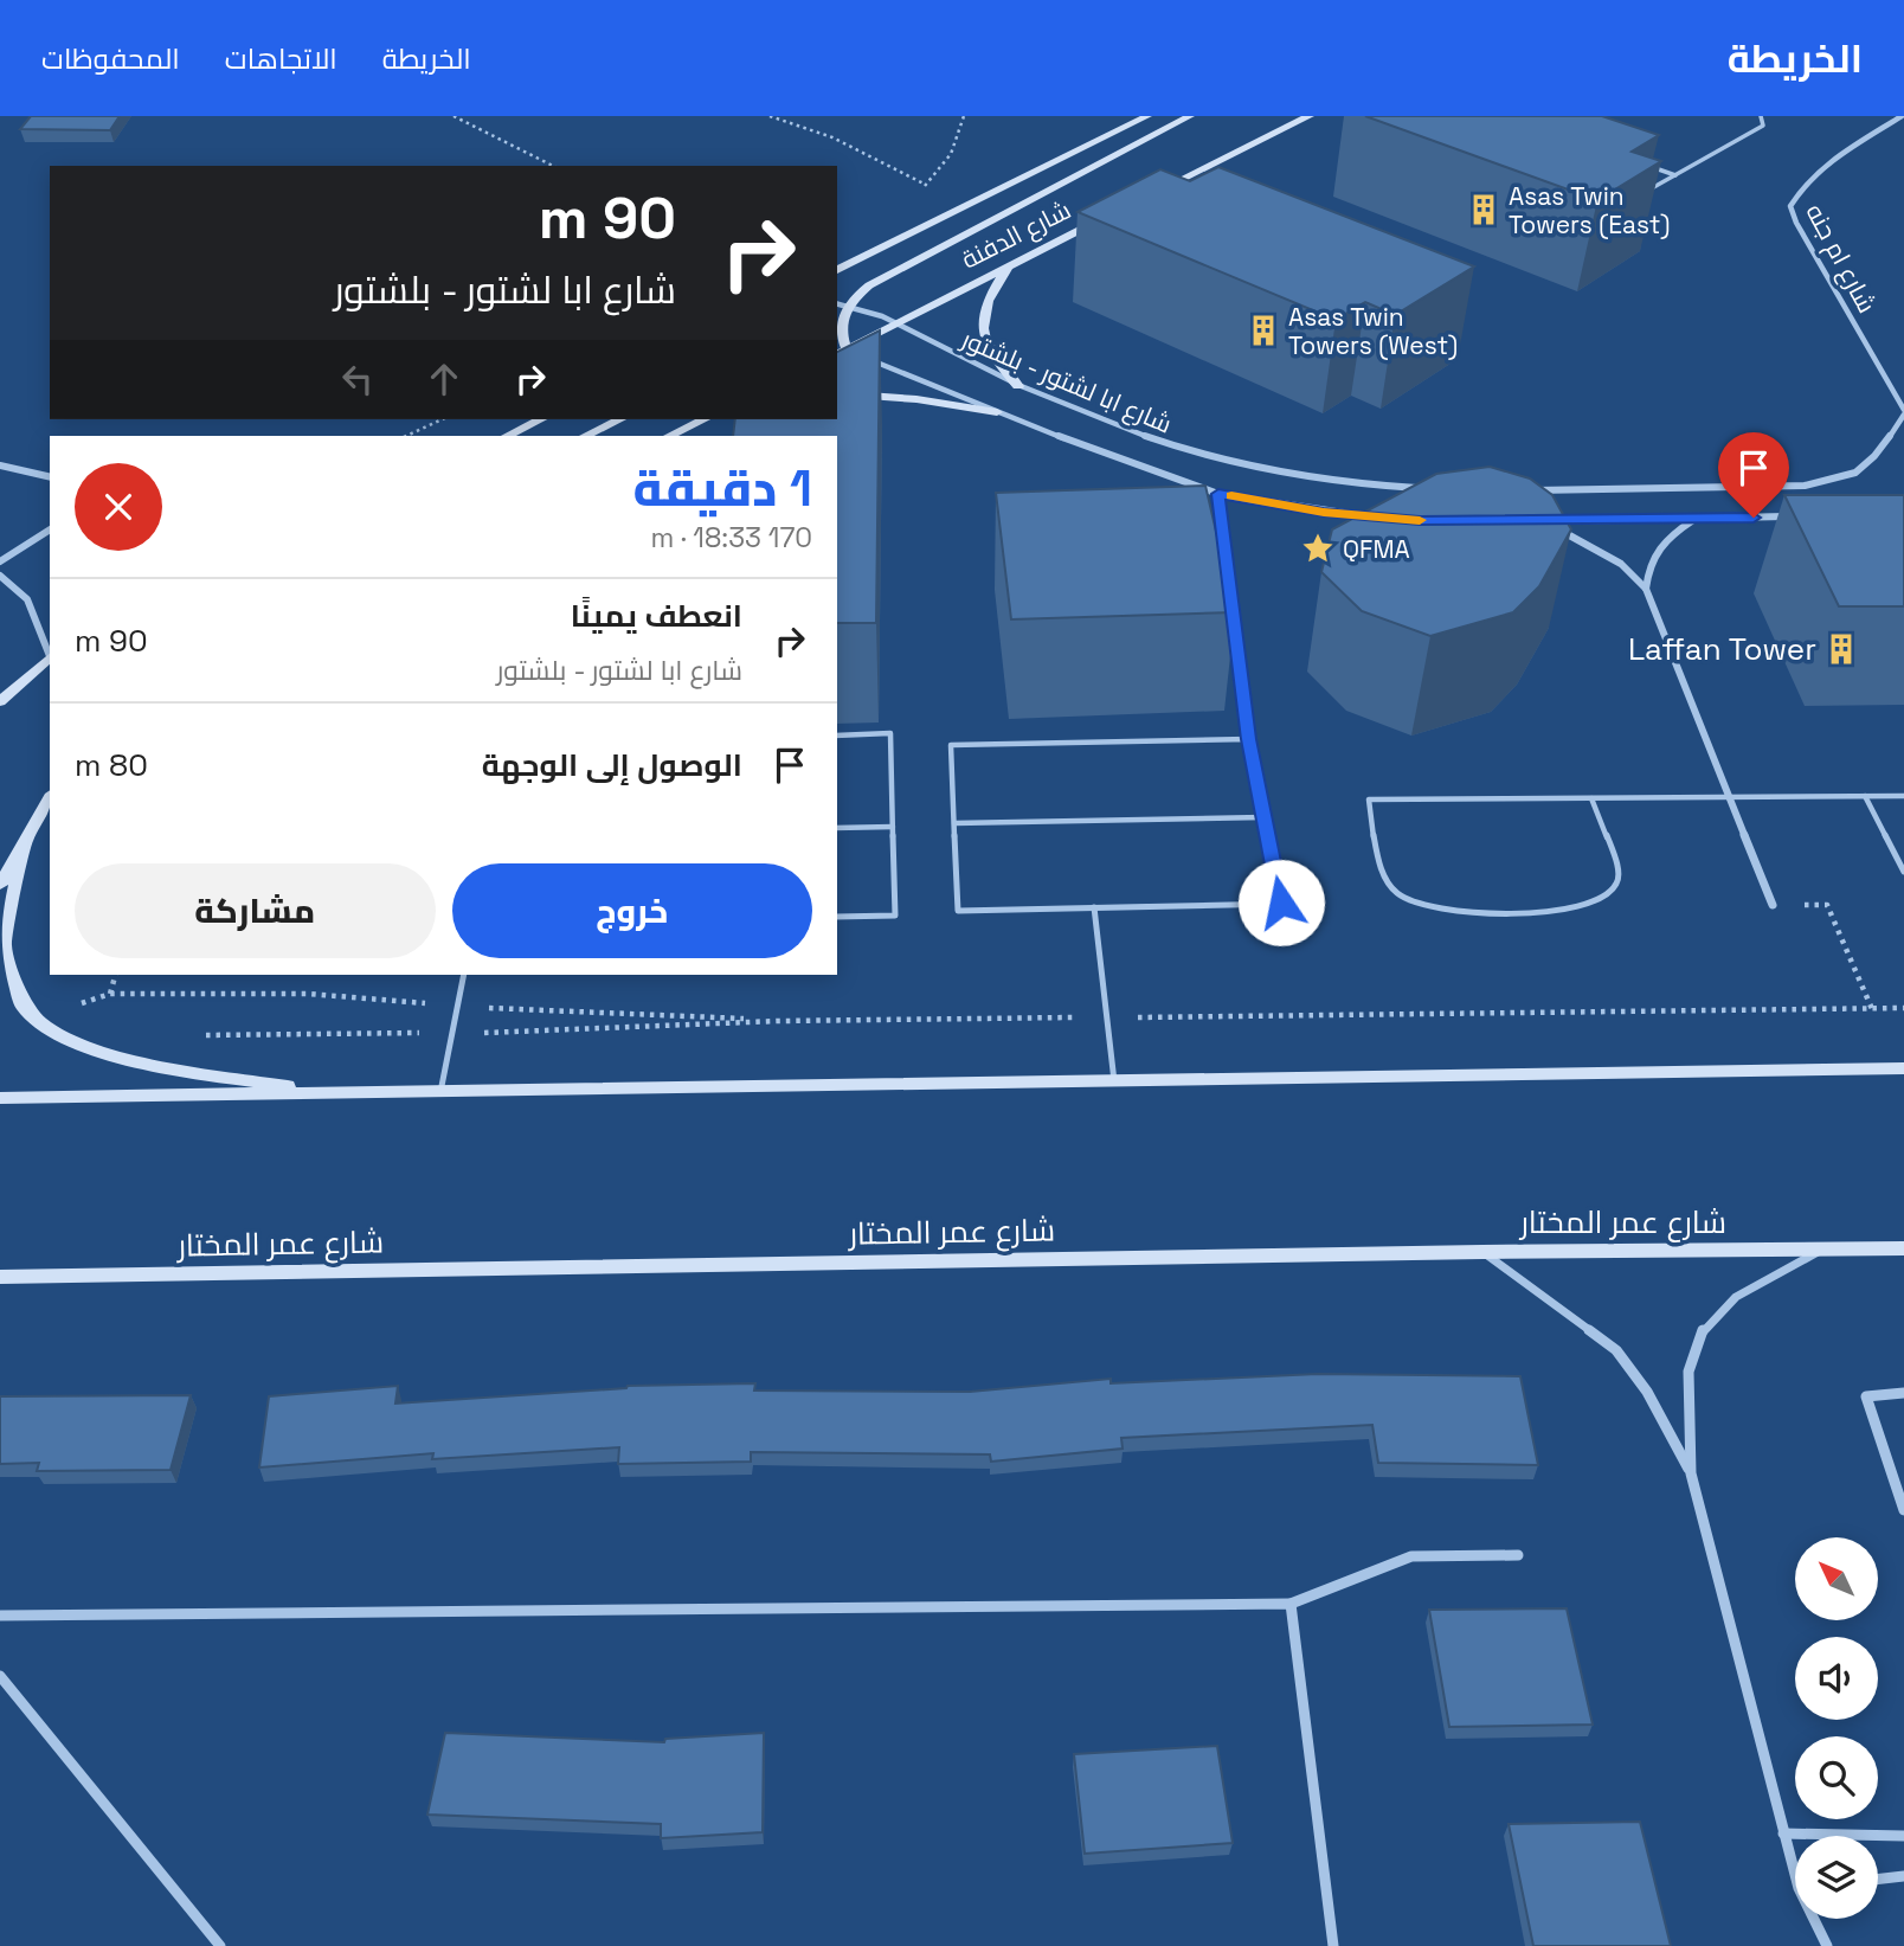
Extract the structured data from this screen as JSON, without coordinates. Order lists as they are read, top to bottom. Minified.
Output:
{"streets":{"main road":["شارع الدفنة","شارع عمر المختار"],"street":["شارع ام جنه","شارع ابا لشتور - بلشتور"]},"crossings":[["شارع الدفنة","شارع ابا لشتور - بلشتور"]],"places":{"building":["Asas Twin Towers (East)","Asas Twin Towers (West)","Laffan Tower"],"place":["QFMA"]},"north":"top left","page":{"header":"الخريطة","nav":["الخريطة","الاتجاهات","المحفوظات"],"turn":["90 m","شارع ابا لشتور - بلشتور"],"heading":["1 دقيقة","170 m · 18:33"],"list":[{"name":"انعطف يمينًا","note":"شارع ابا لشتور - بلشتور","value":"90 m"},{"name":"الوصول إلى الوجهة","value":"80 m"}],"buttons":["خروج","مشاركة"]}}
